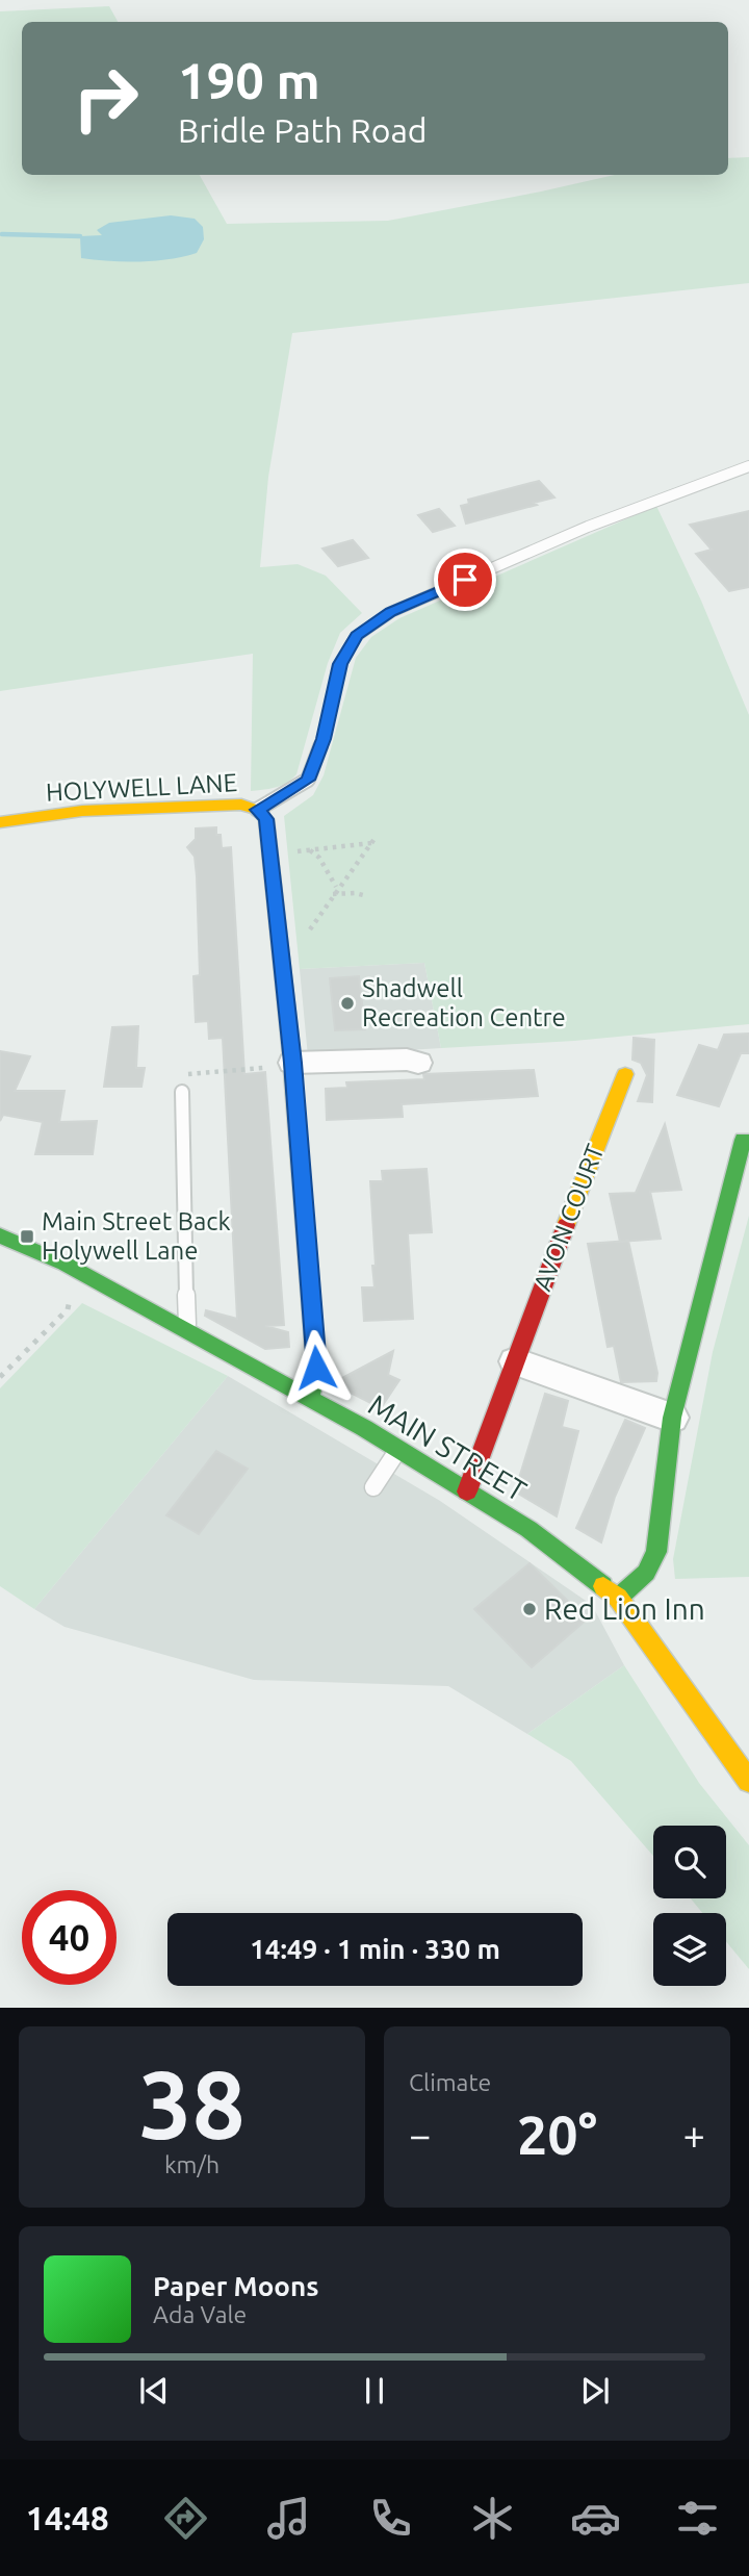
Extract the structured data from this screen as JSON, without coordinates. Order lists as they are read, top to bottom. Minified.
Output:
{"streets":{"street":["HOLYWELL LANE","AVON COURT","MAIN STREET"]},"crossings":[["HOLYWELL LANE","MAIN STREET"],["AVON COURT","MAIN STREET"]],"places":{"other":["Shadwell Recreation Centre","Red Lion Inn"],"transit":["Main Street Back Holywell Lane"]},"page":{"turn":["190 m","Bridle Path Road"],"limit":"40","trip":"14:49 · 1 min · 330 m","tile":[["38","km/h"],"Climate"],"heat":["−","20°","+"],"song":["Paper Moons","Ada Vale"],"tabs":"14:48"}}
